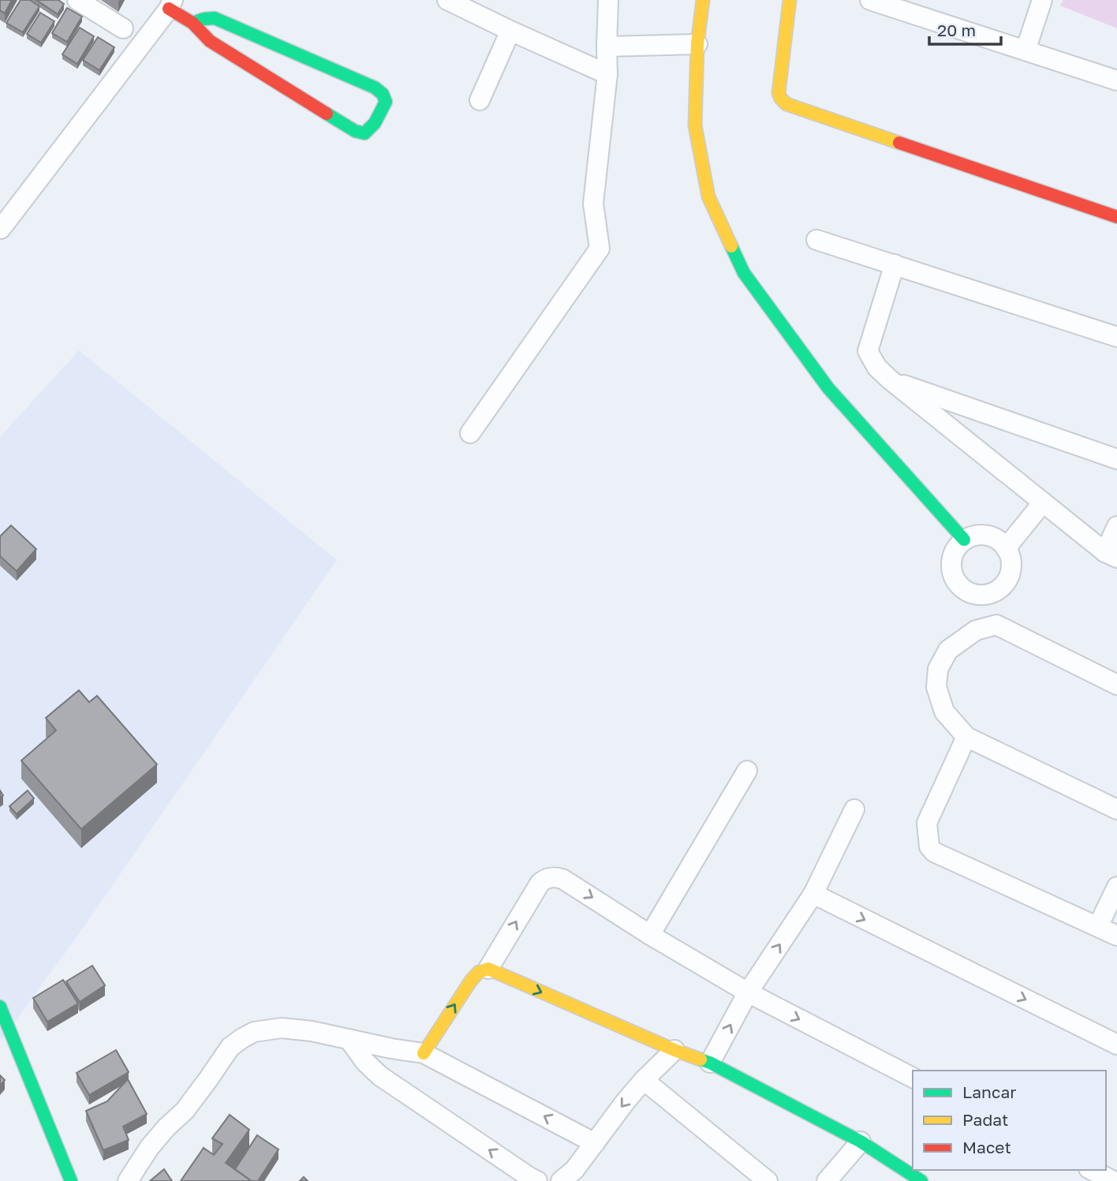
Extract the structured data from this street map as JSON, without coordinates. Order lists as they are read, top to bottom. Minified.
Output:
{"legend":["Lancar","Padat","Macet"],"scale_bar":"20 m"}
